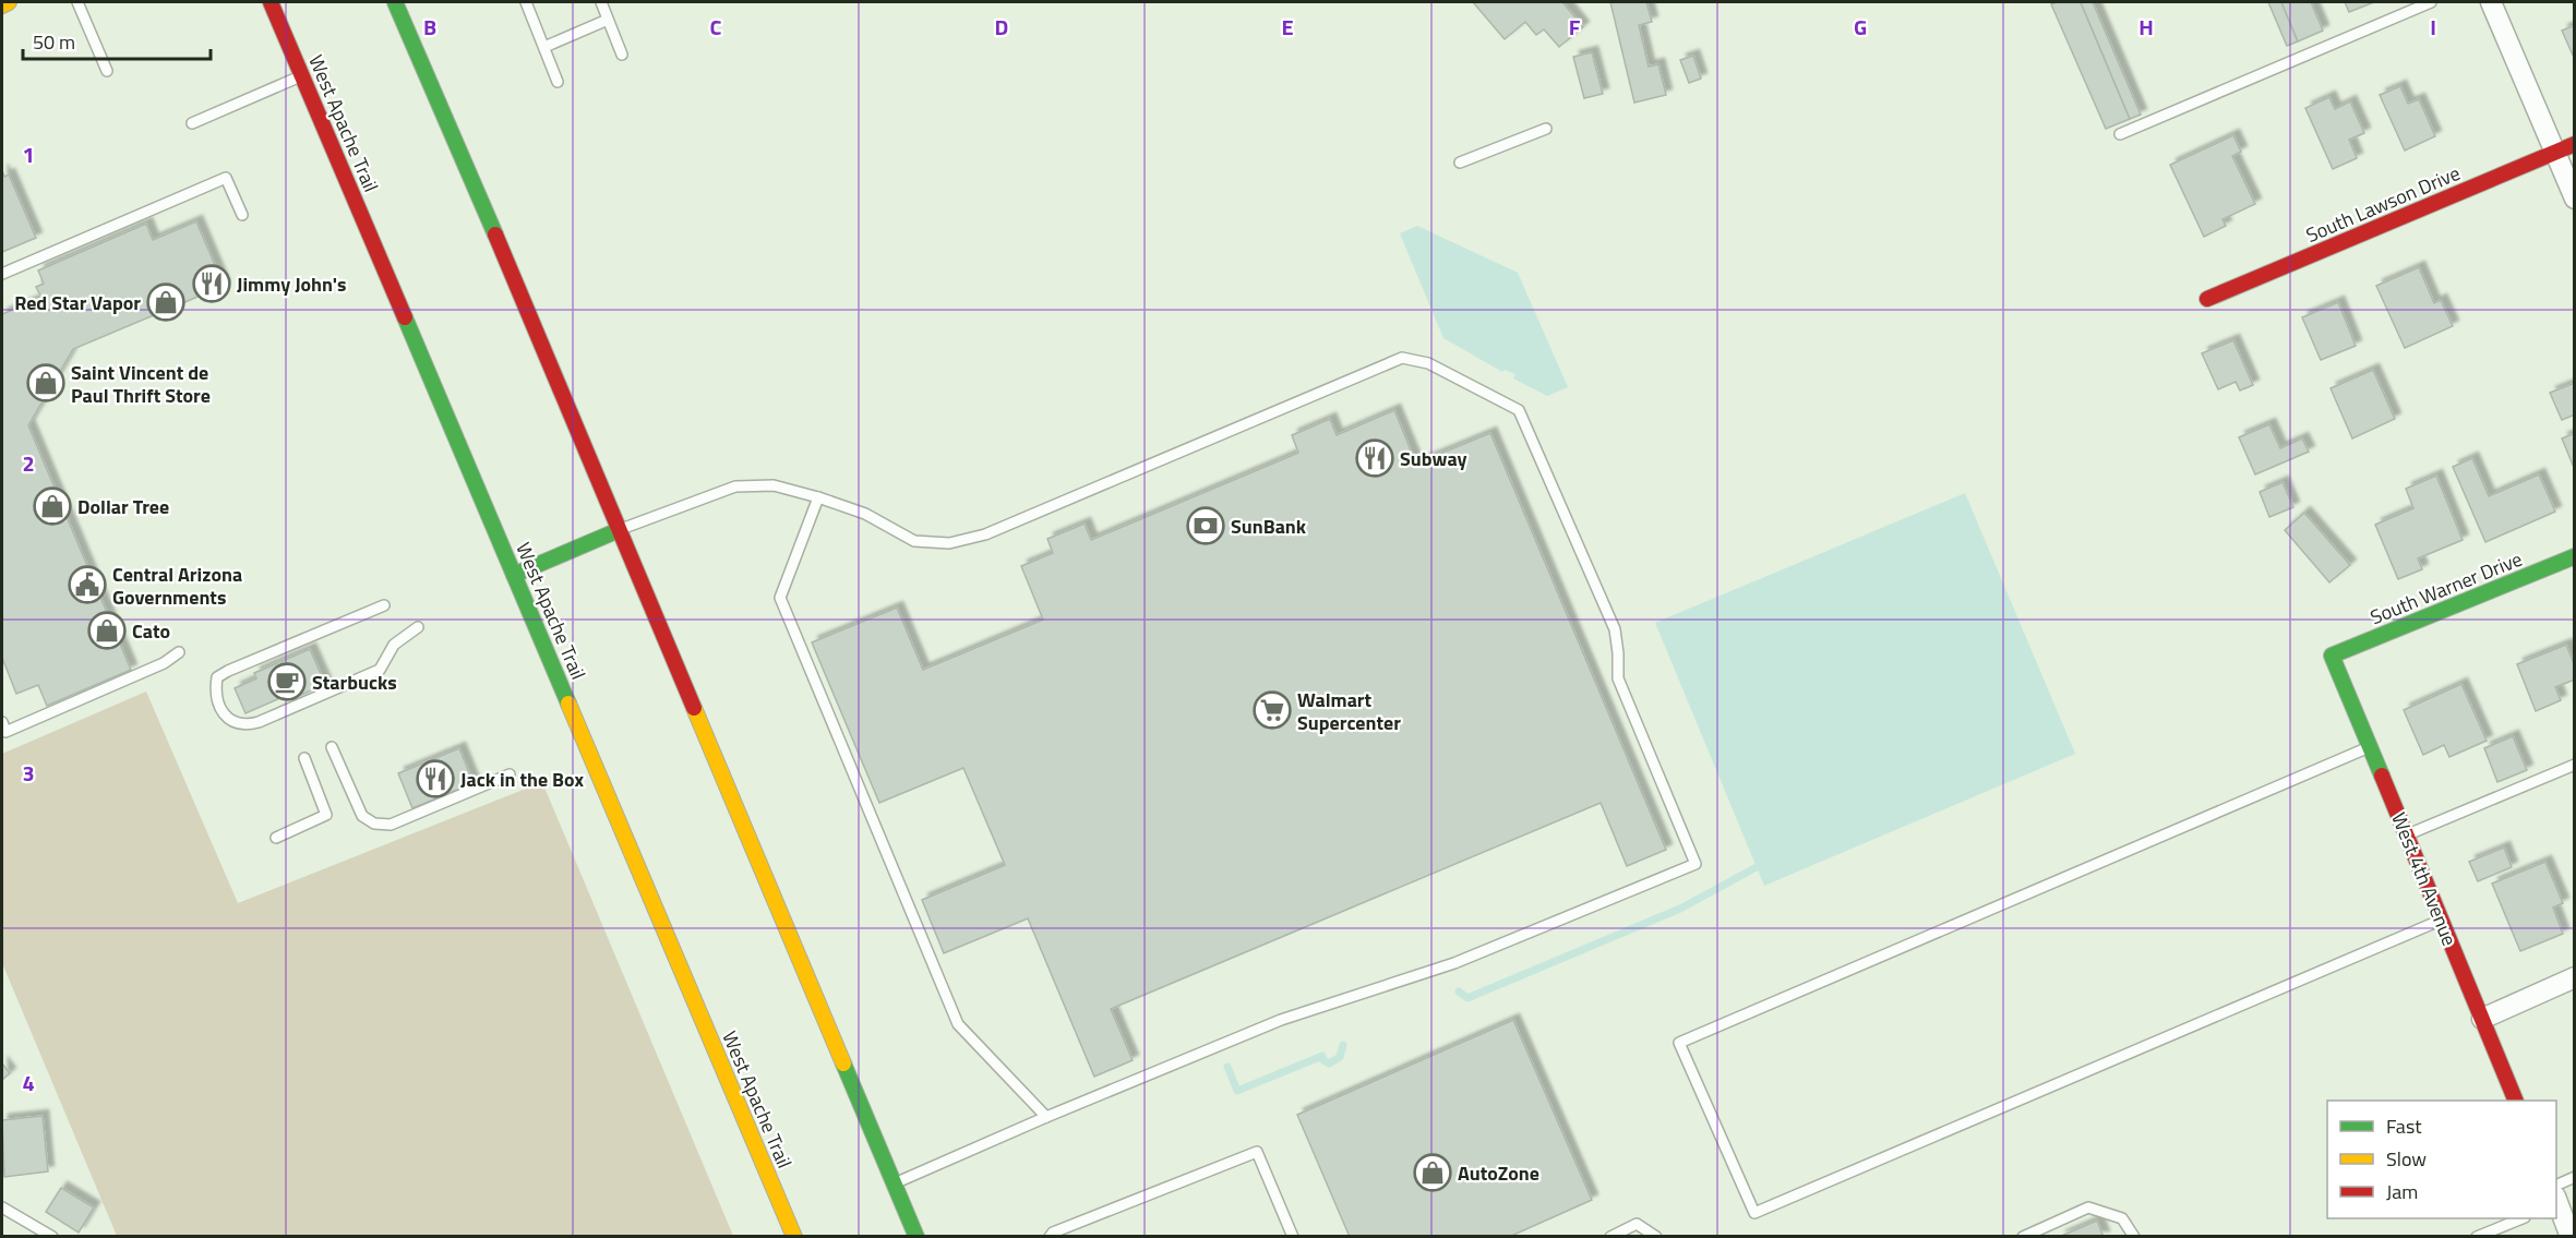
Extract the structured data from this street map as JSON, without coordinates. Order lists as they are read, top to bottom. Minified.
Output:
{"streets":{"main road":["West Apache Trail","South Lawson Drive","South Warner Drive","West 4th Avenue"]},"crossings":[["South Warner Drive","West 4th Avenue"]],"places":{"restaurant":["Jimmy John's","Subway","Jack in the Box"],"shop":["Red Star Vapor","Saint Vincent de Paul Thrift Store","Dollar Tree","Cato","AutoZone"],"bank":["SunBank"],"public building":["Central Arizona Governments"],"cafe":["Starbucks"],"supermarket":["Walmart Supercenter"]},"legend":["Fast","Slow","Jam"],"scale_bar":"50 m","grid":{"columns":["B","C","D","E","F","G","H","I"],"rows":["1","2","3","4"]}}
